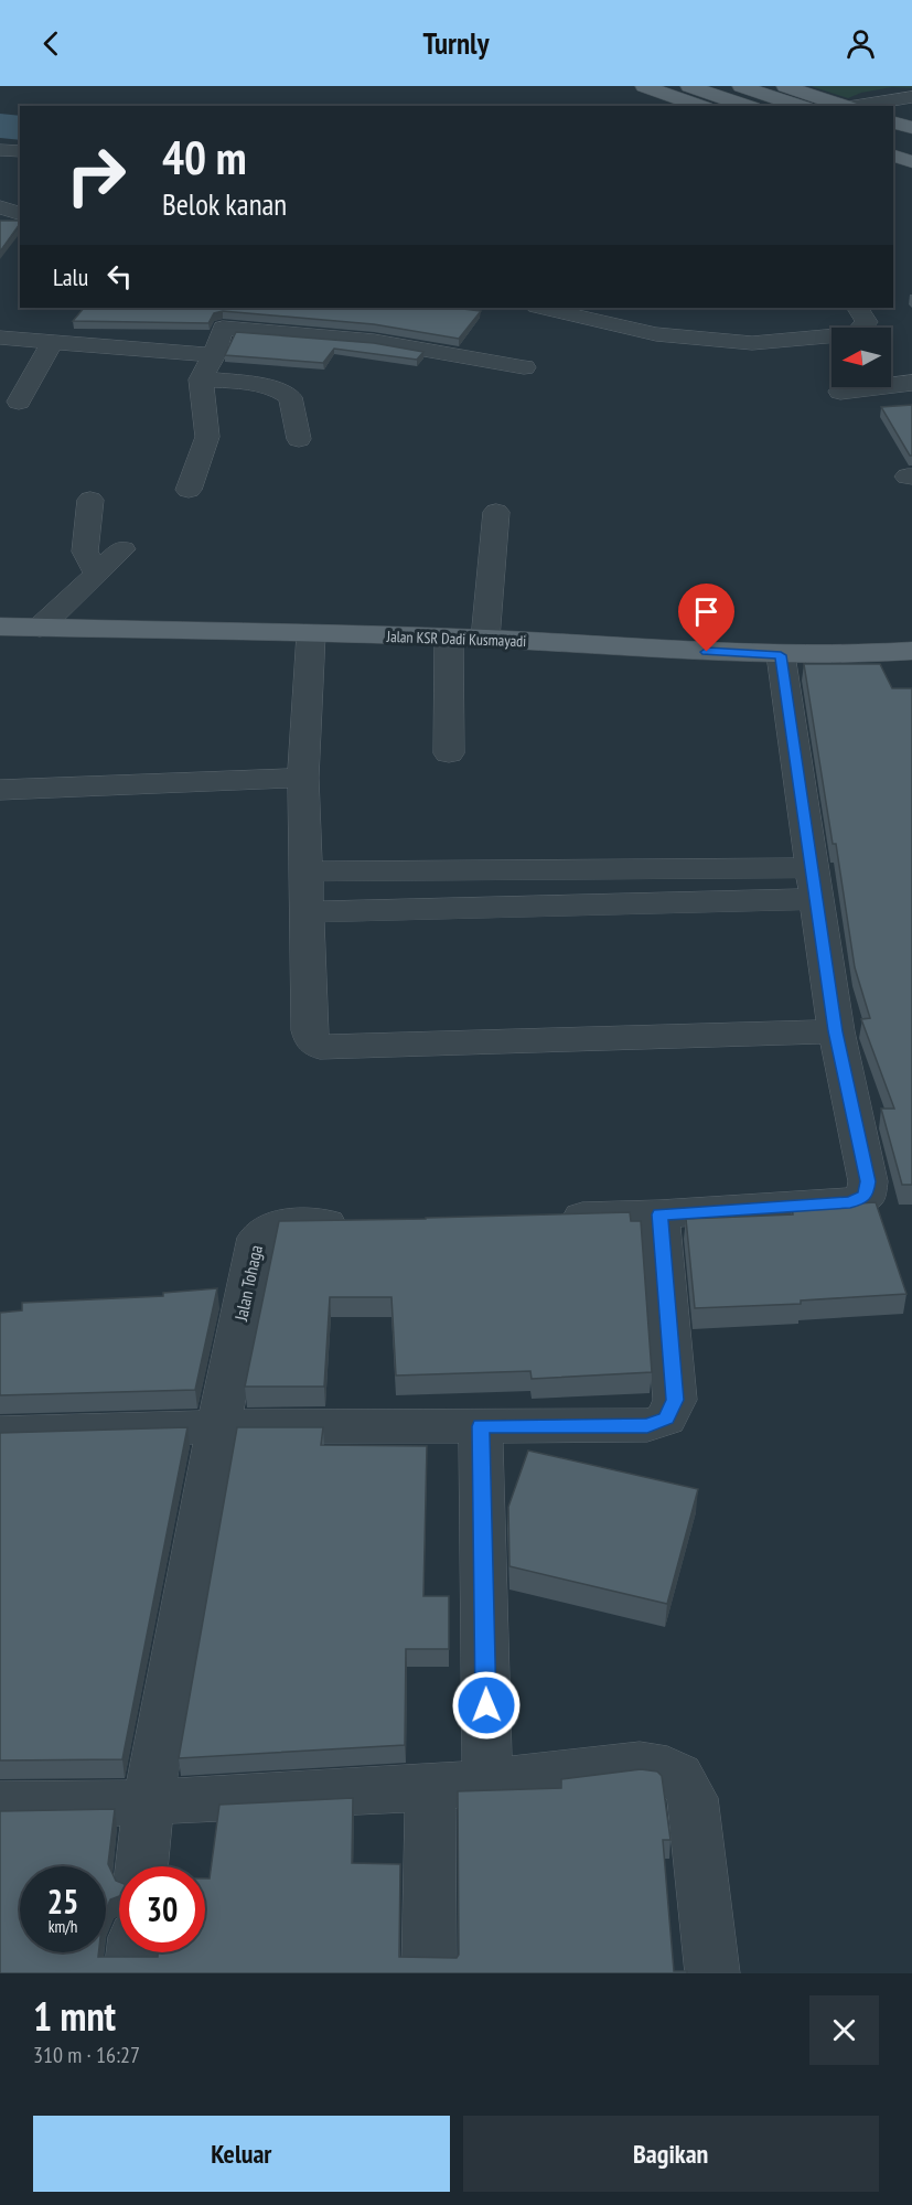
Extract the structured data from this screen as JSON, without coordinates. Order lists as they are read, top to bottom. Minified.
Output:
{"streets":{"main road":["Jalan KSR Dadi Kusmayadi"],"street":["Jalan Tohaga"]},"north":"left","page":{"header":"Turnly","turn":["40 m","Belok kanan"],"then":"Lalu","speed":"25 km/h","limit":"30","heading":["1 mnt","310 m · 16:27"],"buttons":["Keluar","Bagikan"]}}
